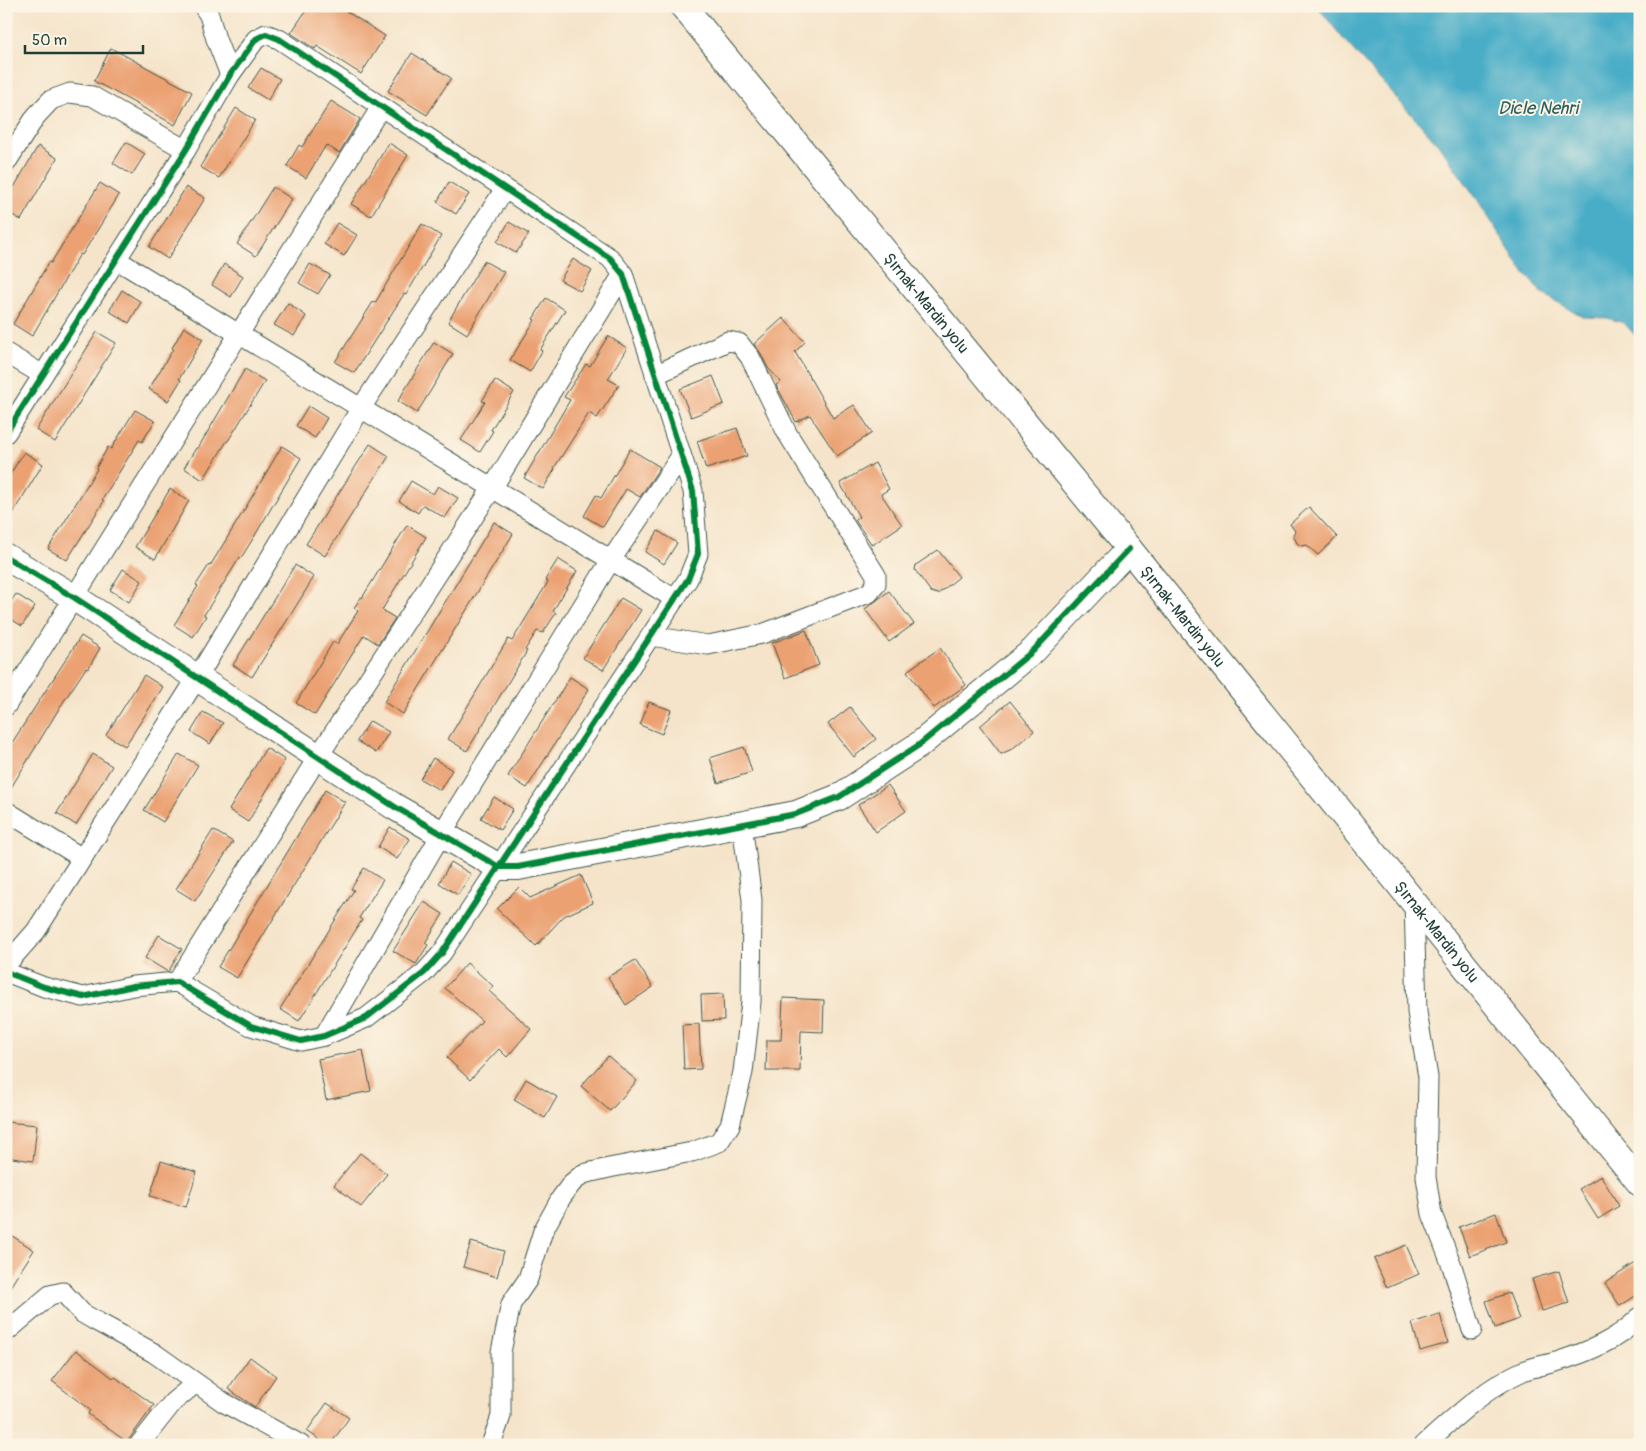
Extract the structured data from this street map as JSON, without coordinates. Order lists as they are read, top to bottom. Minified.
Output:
{"streets":{"main road":["Şırnak-Mardin yolu"]},"water":["Dicle Nehri"],"scale_bar":"50 m"}
